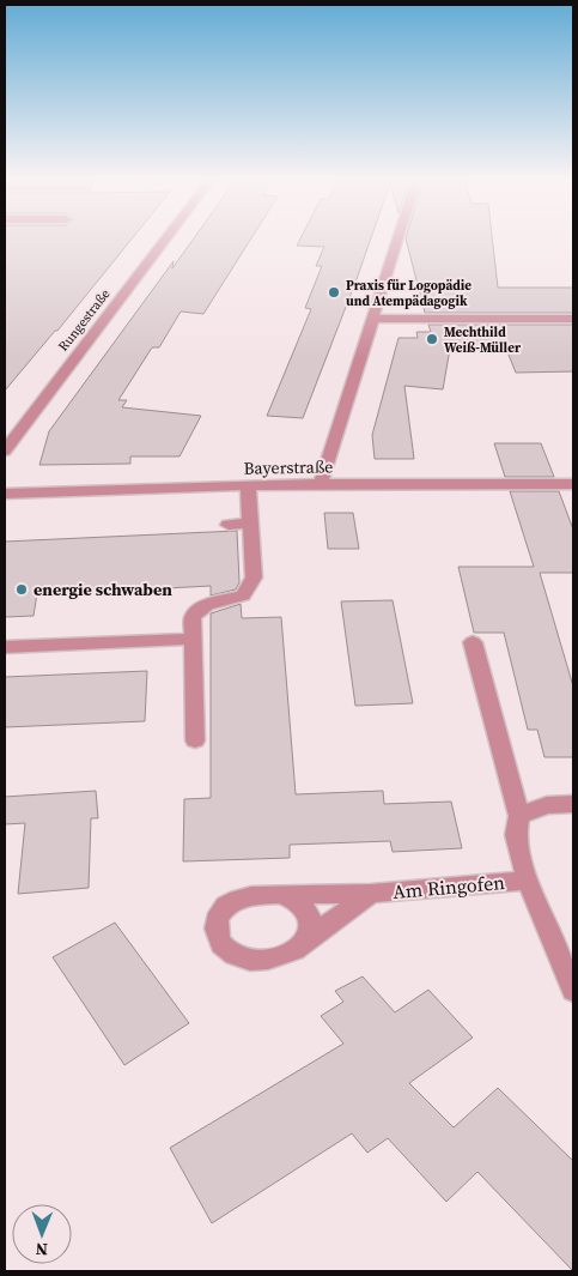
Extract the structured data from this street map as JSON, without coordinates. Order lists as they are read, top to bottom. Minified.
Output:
{"streets":{"street":["Rungestraße","Bayerstraße","Am Ringofen"]},"places":["Praxis für Logopädie und Atempädagogik","Mechthild Weiß-Müller","energie schwaben"],"north":"bottom"}
